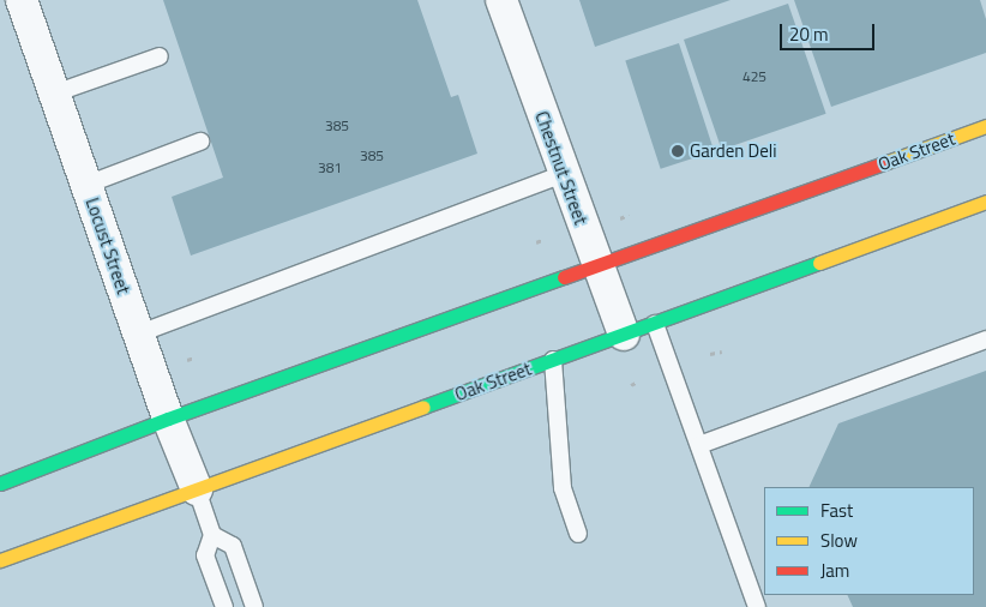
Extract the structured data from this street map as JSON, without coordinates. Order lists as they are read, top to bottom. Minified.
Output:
{"streets":{"street":["Oak Street","Chestnut Street","Locust Street"]},"crossings":[["Oak Street","Chestnut Street"],["Oak Street","Locust Street"]],"places":["Garden Deli"],"house_numbers":["425","385","385","381"],"legend":["Fast","Slow","Jam"],"scale_bar":"20 m"}
